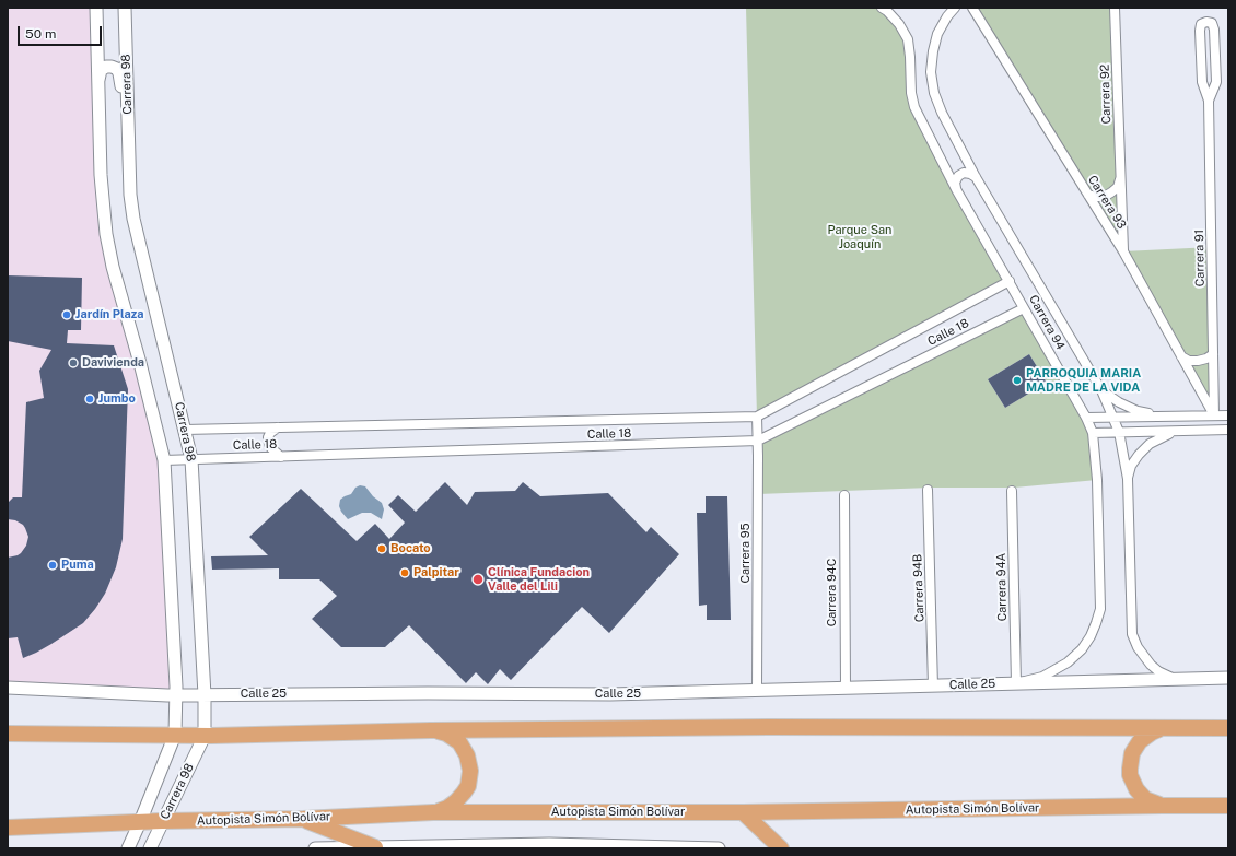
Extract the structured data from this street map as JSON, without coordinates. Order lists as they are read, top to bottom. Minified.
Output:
{"streets":{"highway":["Autopista Simón Bolívar"],"street":["Carrera 98","Carrera 92","Carrera 93","Carrera 91","Carrera 94","Calle 18","Carrera 95","Carrera 94A","Carrera 94B","Carrera 94C","Calle 25"]},"crossings":[["Carrera 98","Calle 18"],["Carrera 98","Calle 25"],["Carrera 98","Autopista Simón Bolívar"],["Carrera 92","Carrera 93"],["Carrera 93","Carrera 91"],["Carrera 94","Calle 18"],["Carrera 94","Carrera 94A"],["Carrera 94","Calle 25"],["Calle 18","Carrera 95"],["Carrera 95","Calle 25"],["Carrera 94A","Calle 25"],["Carrera 94B","Calle 25"],["Carrera 94C","Calle 25"]],"parks":["Parque San Joaquín"],"places":["Jardín Plaza","Davivienda","PARROQUIA MARIA MADRE DE LA VIDA","Jumbo","Bocato","Puma","Palpitar","Clínica Fundacion Valle del Lili"],"scale_bar":"50 m"}
